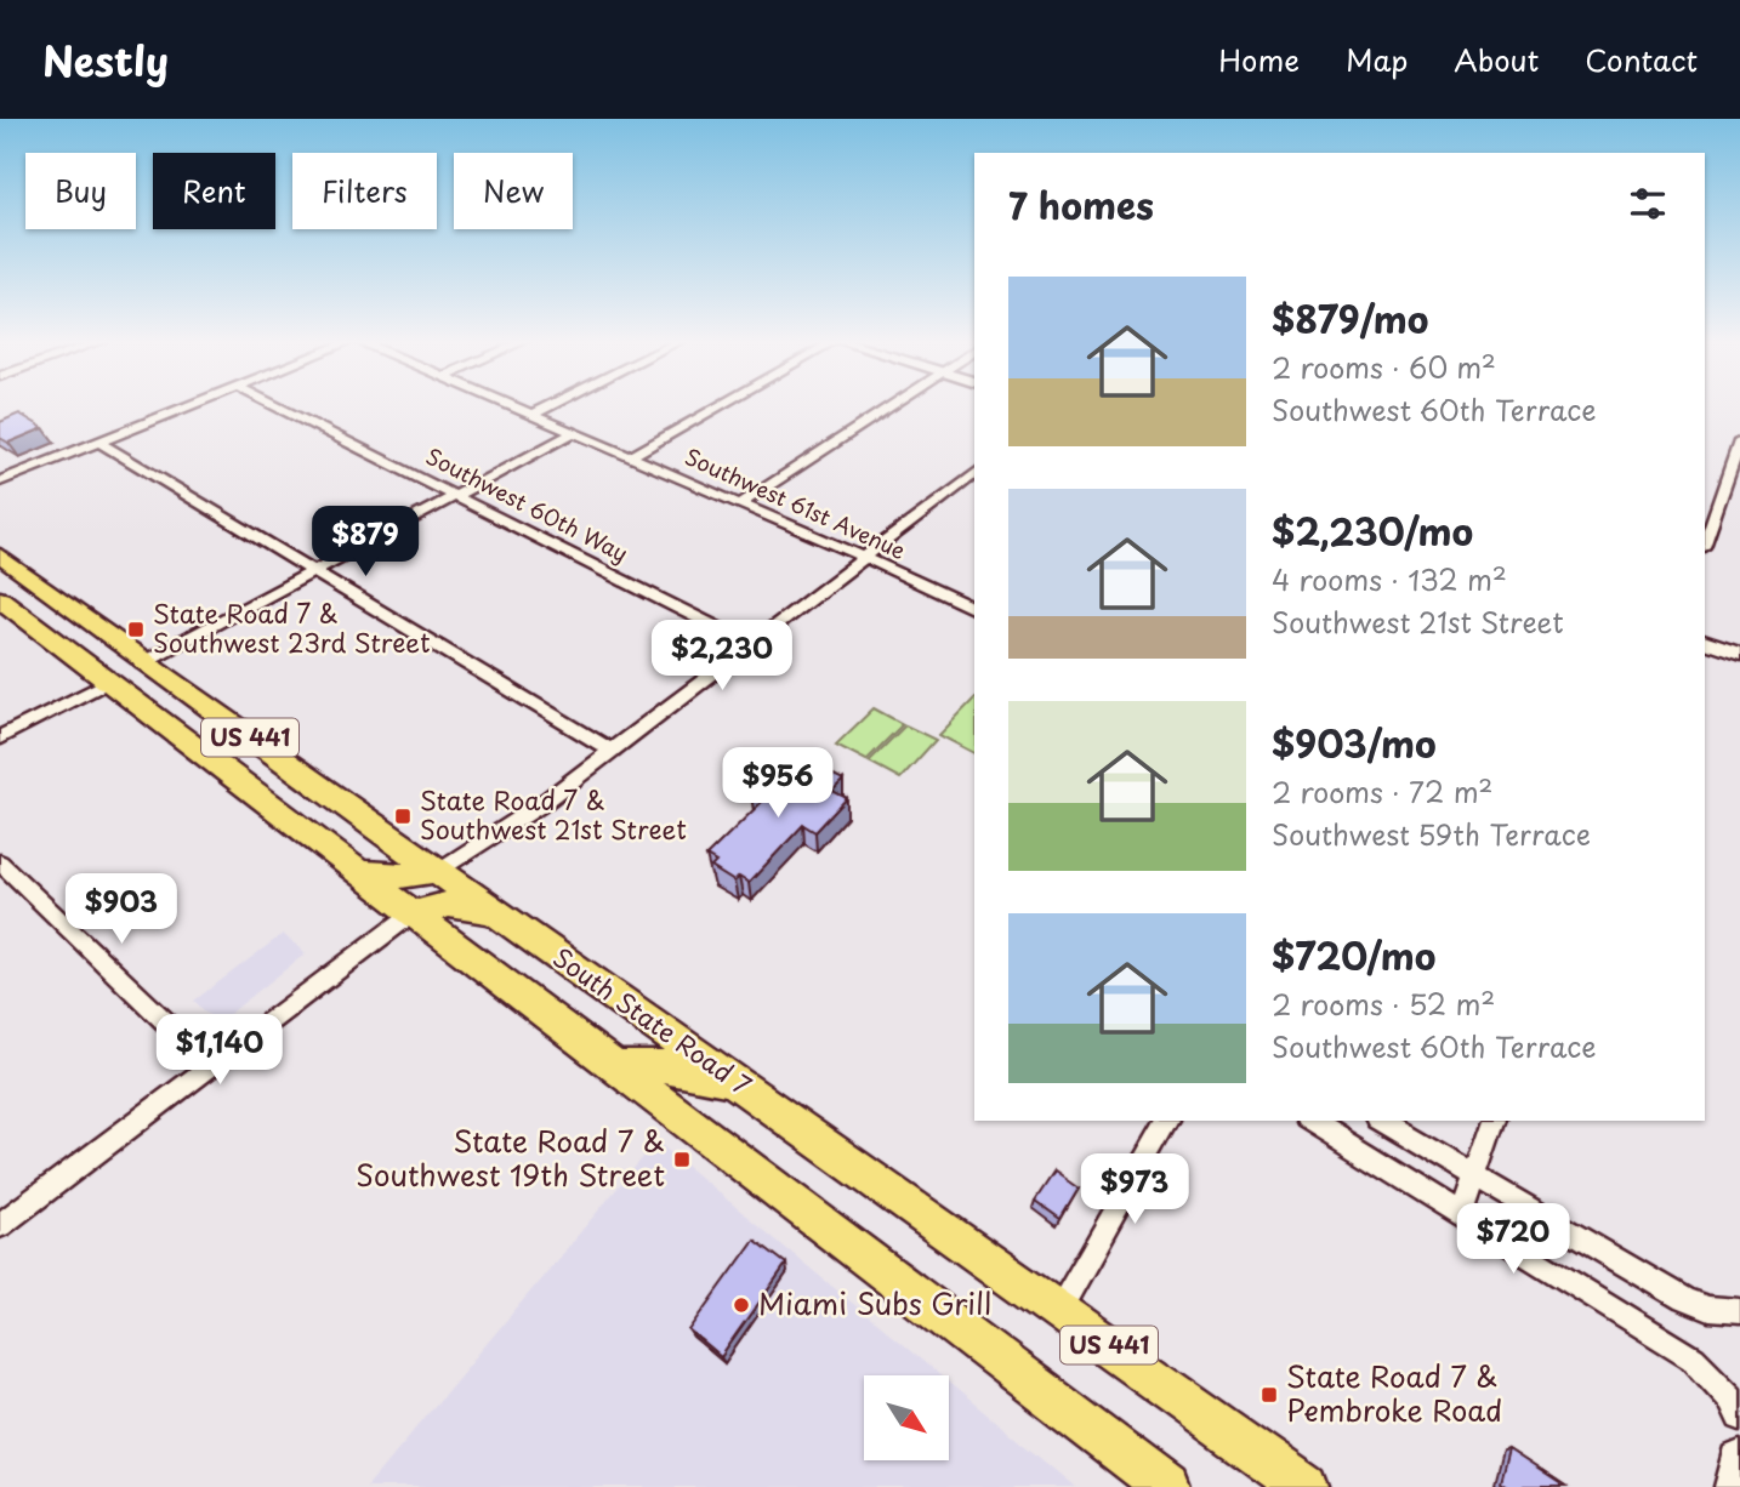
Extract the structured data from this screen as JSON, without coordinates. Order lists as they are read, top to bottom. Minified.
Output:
{"streets":{"main road":["US 441","South State Road 7"],"street":["Southwest 61st Avenue","Southwest 60th Way"]},"places":{"transit":["State Road 7 & Southwest 23rd Street","State Road 7 & Southwest 21st Street","State Road 7 & Southwest 19th Street","State Road 7 & Pembroke Road"],"other":["Miami Subs Grill"]},"north":"bottom right","page":{"header":"Nestly","nav":["Home","Map","About","Contact"],"chip":["Buy","Rent","Filters","New"],"heading":"7 homes","list":[{"name":"$879/mo","note":"2 rooms · 60 m² · Southwest 60th Terrace"},{"name":"$2,230/mo","note":"4 rooms · 132 m² · Southwest 21st Street"},{"name":"$903/mo","note":"2 rooms · 72 m² · Southwest 59th Terrace"},{"name":"$720/mo","note":"2 rooms · 52 m² · Southwest 60th Terrace"}],"price":["$879","$2,230","$956","$903","$1,140","$973","$720"]}}
